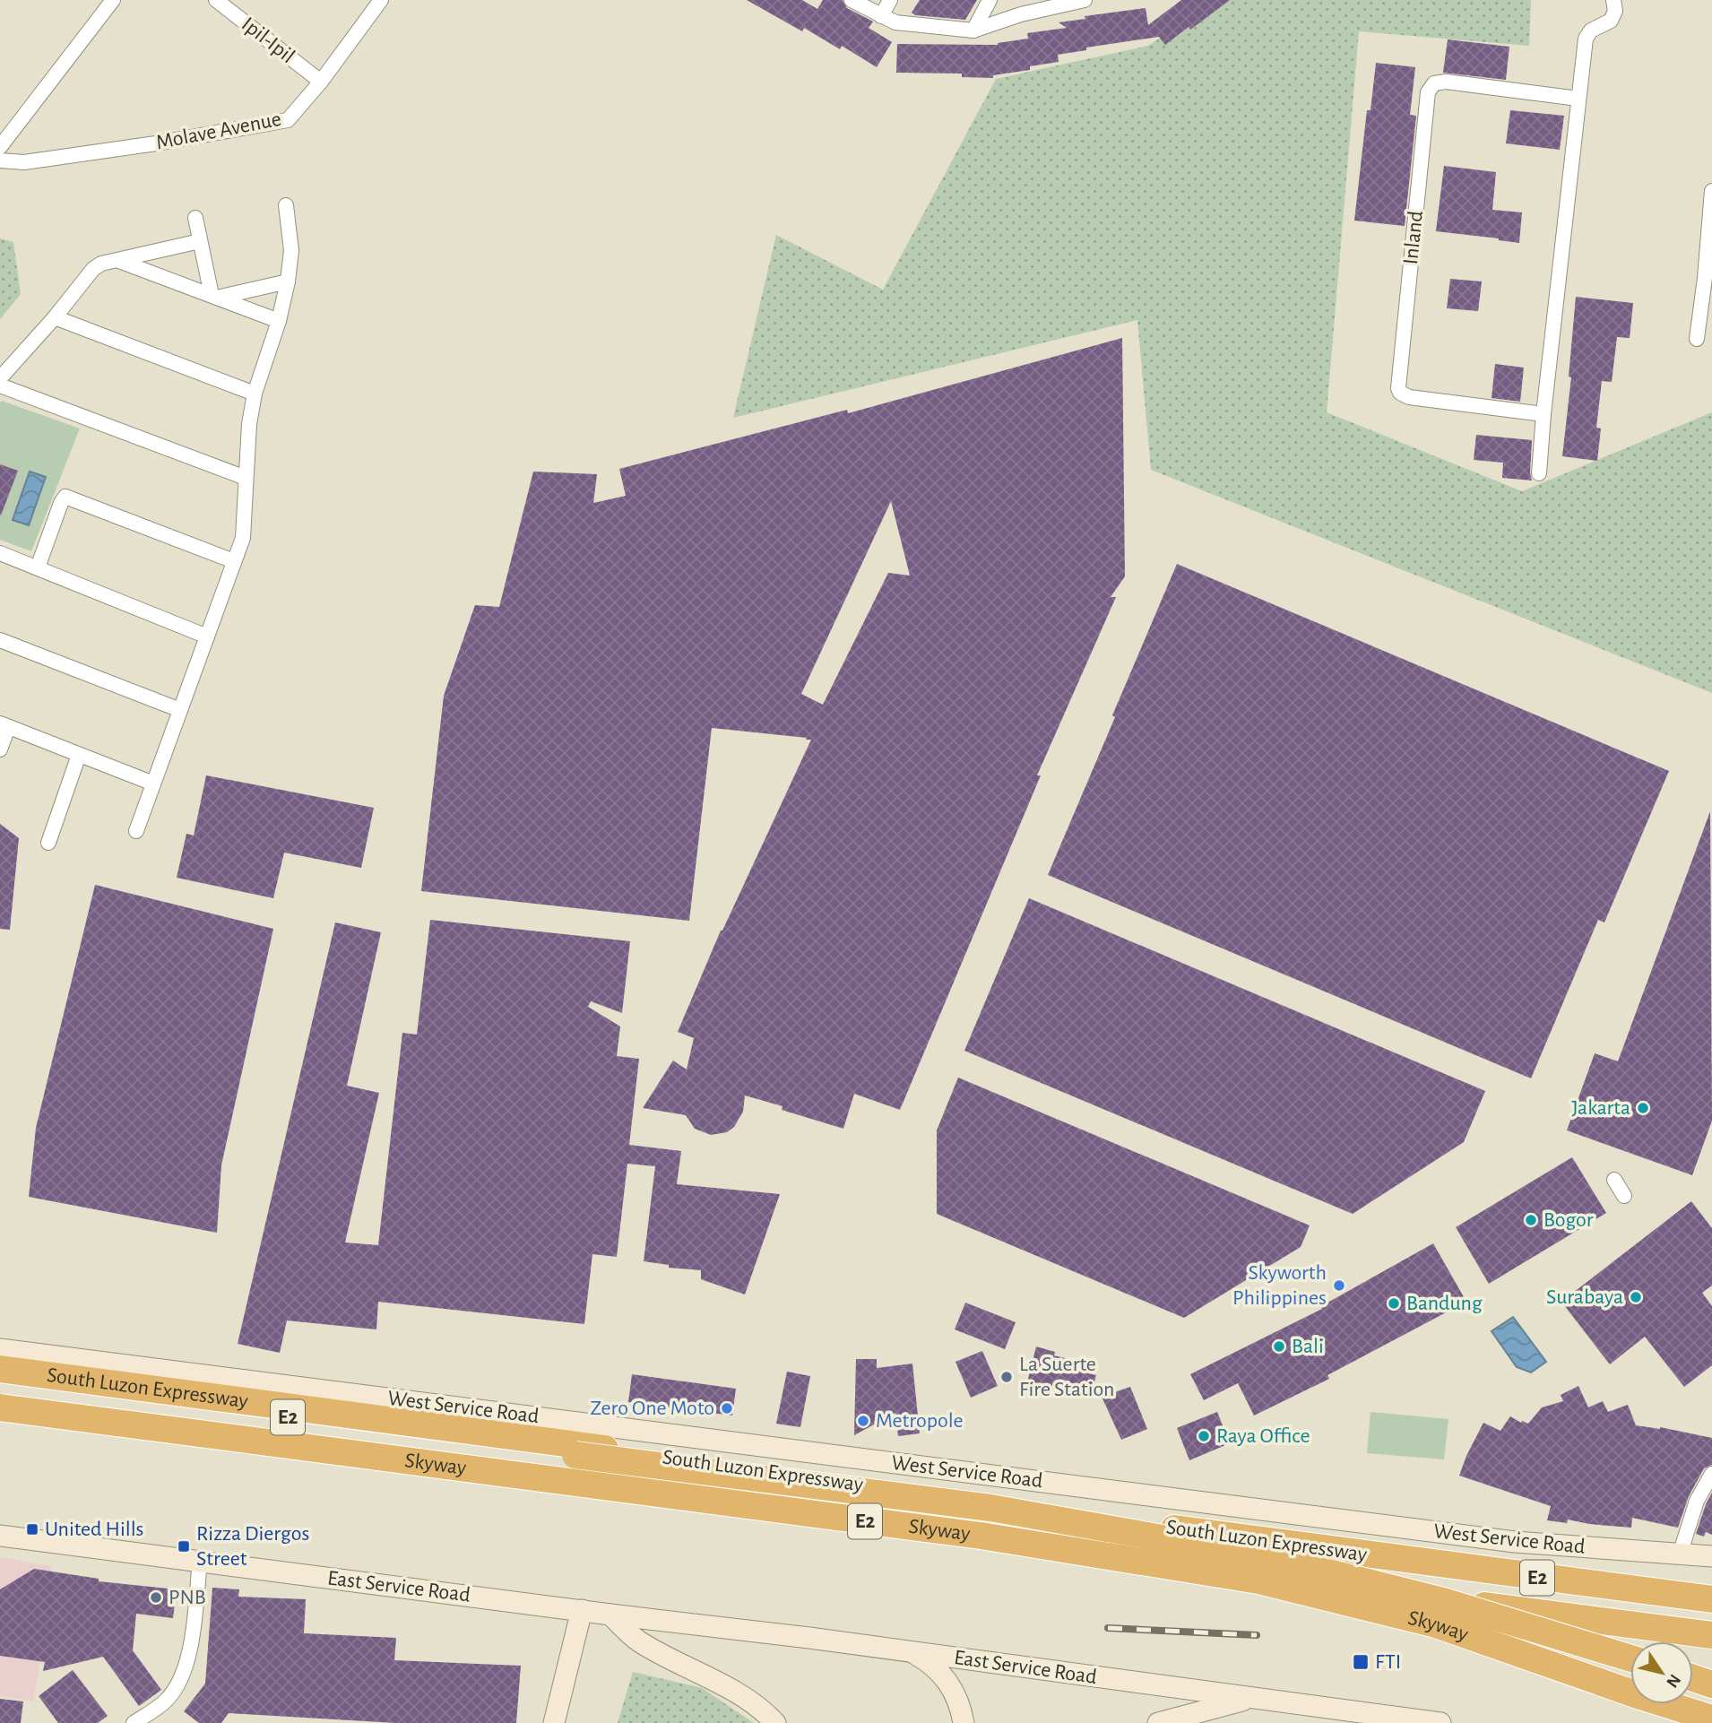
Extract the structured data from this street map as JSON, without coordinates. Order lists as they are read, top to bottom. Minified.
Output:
{"streets":{"highway":["South Luzon Expressway","E2","Skyway"],"main road":["West Service Road","East Service Road"],"street":["Ipil-Ipil","Molave Avenue","Inland"]},"crossings":[["Ipil-Ipil","Molave Avenue"]],"places":{"other":["Jakarta","Bogor","Skyworth Philippines","Surabaya","Bandung","Bali","La Suerte Fire Station","Zero One Moto","Metropole","Raya Office","PNB"],"transit":["United Hills","Rizza Diergos Street","FTI"]},"north":"bottom right"}
